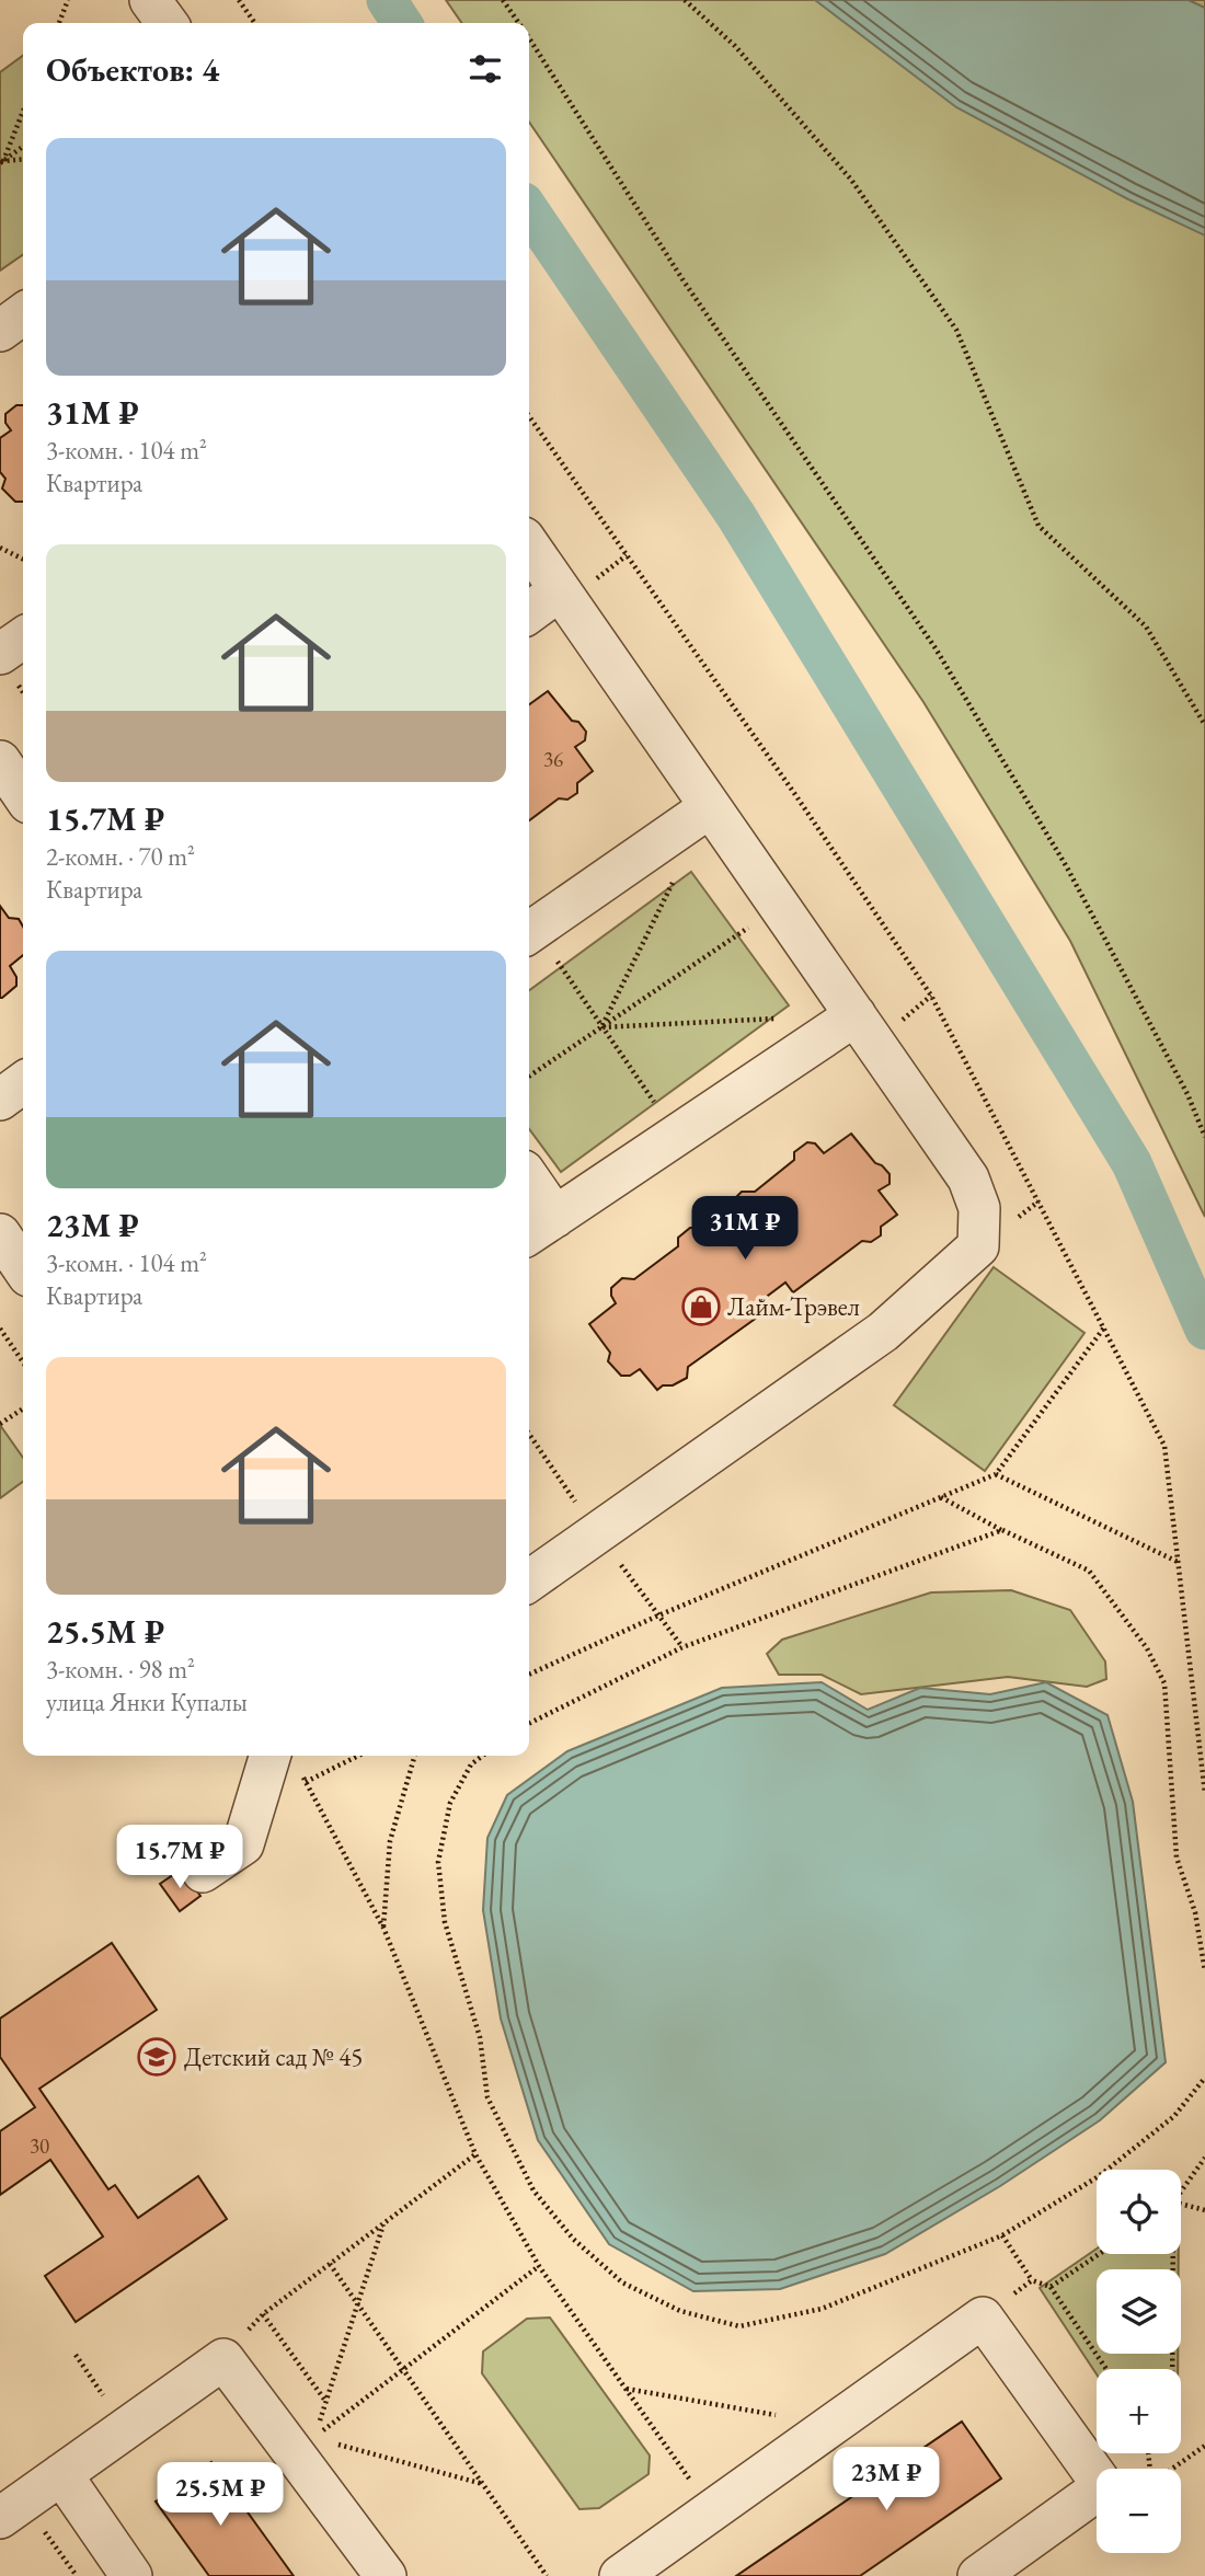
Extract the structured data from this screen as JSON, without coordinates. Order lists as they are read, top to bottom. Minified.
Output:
{"places":{"shop":["Лайм-Трэвел"],"school or university":["Детский сад № 45"]},"house_numbers":["36","30"],"page":{"heading":"Объектов: 4","list":[{"name":"31M ₽","note":"3-комн. · 104 m² · Квартира"},{"name":"15.7M ₽","note":"2-комн. · 70 m² · Квартира"},{"name":"23M ₽","note":"3-комн. · 104 m² · Квартира"},{"name":"25.5M ₽","note":"3-комн. · 98 m² · улица Янки Купалы"}],"price":["31M ₽","15.7M ₽","23M ₽","25.5M ₽"],"map_buttons":["+","−"]}}
